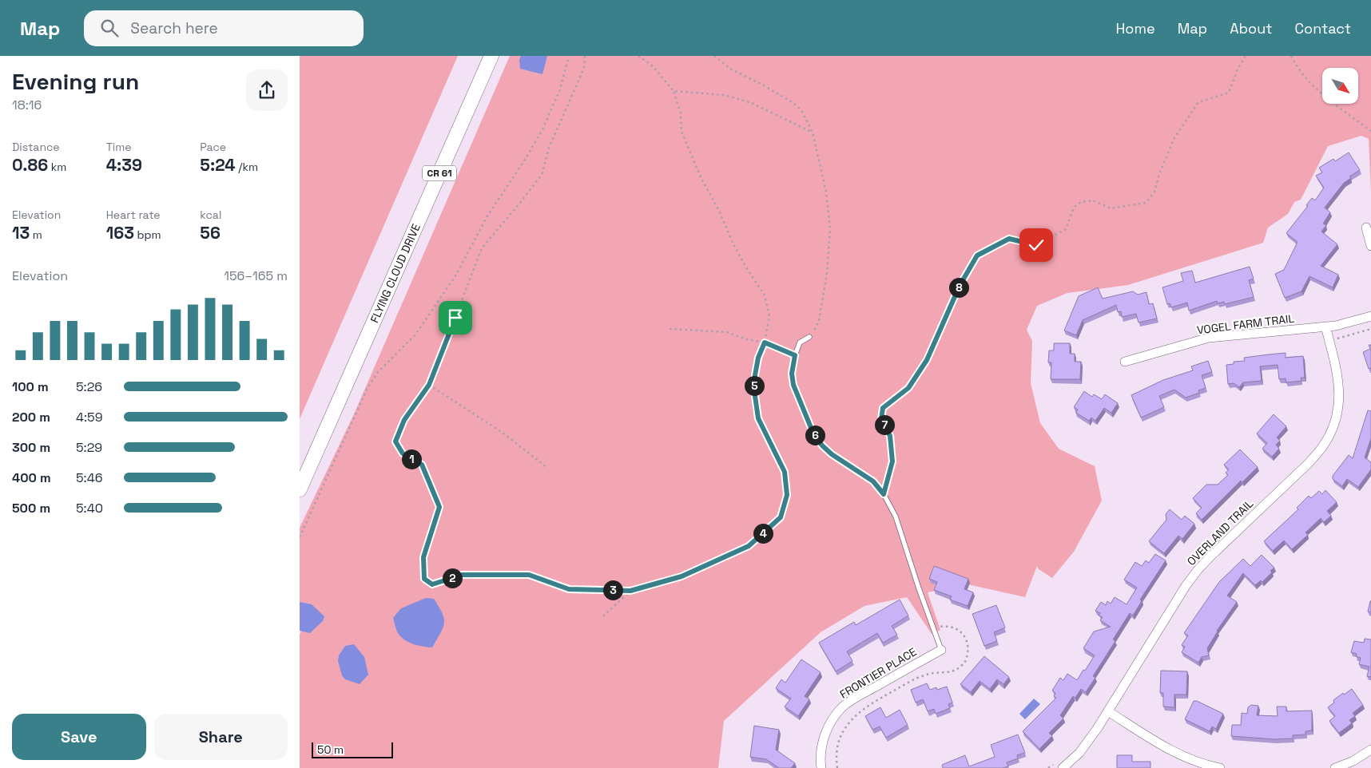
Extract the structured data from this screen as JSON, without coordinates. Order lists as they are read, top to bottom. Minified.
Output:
{"streets":{"main road":["CR 61","FLYING CLOUD DRIVE"],"street":["VOGEL FARM TRAIL","OVERLAND TRAIL","FRONTIER PLACE"]},"crossings":[["VOGEL FARM TRAIL","OVERLAND TRAIL"]],"scale_bar":"50 m","north":"bottom right","page":{"header":"Map","search":"Search here","nav":["Home","Map","About","Contact"],"heading":["Evening run","18:16"],"stats":[["Distance","0.86 km"],["Time","4:39"],["Pace","5:24 /km"],["Elevation","13 m"],["Heart rate","163 bpm"],["kcal","56"]],"chart":["Elevation","156–165 m"],"pins":["8","5","7","6","1","4","2","3"],"list":[{"name":"100 m","note":"5:26"},{"name":"200 m","note":"4:59"},{"name":"300 m","note":"5:29"},{"name":"400 m","note":"5:46"},{"name":"500 m","note":"5:40"}],"buttons":["Save","Share"],"scale":"50 m"}}
